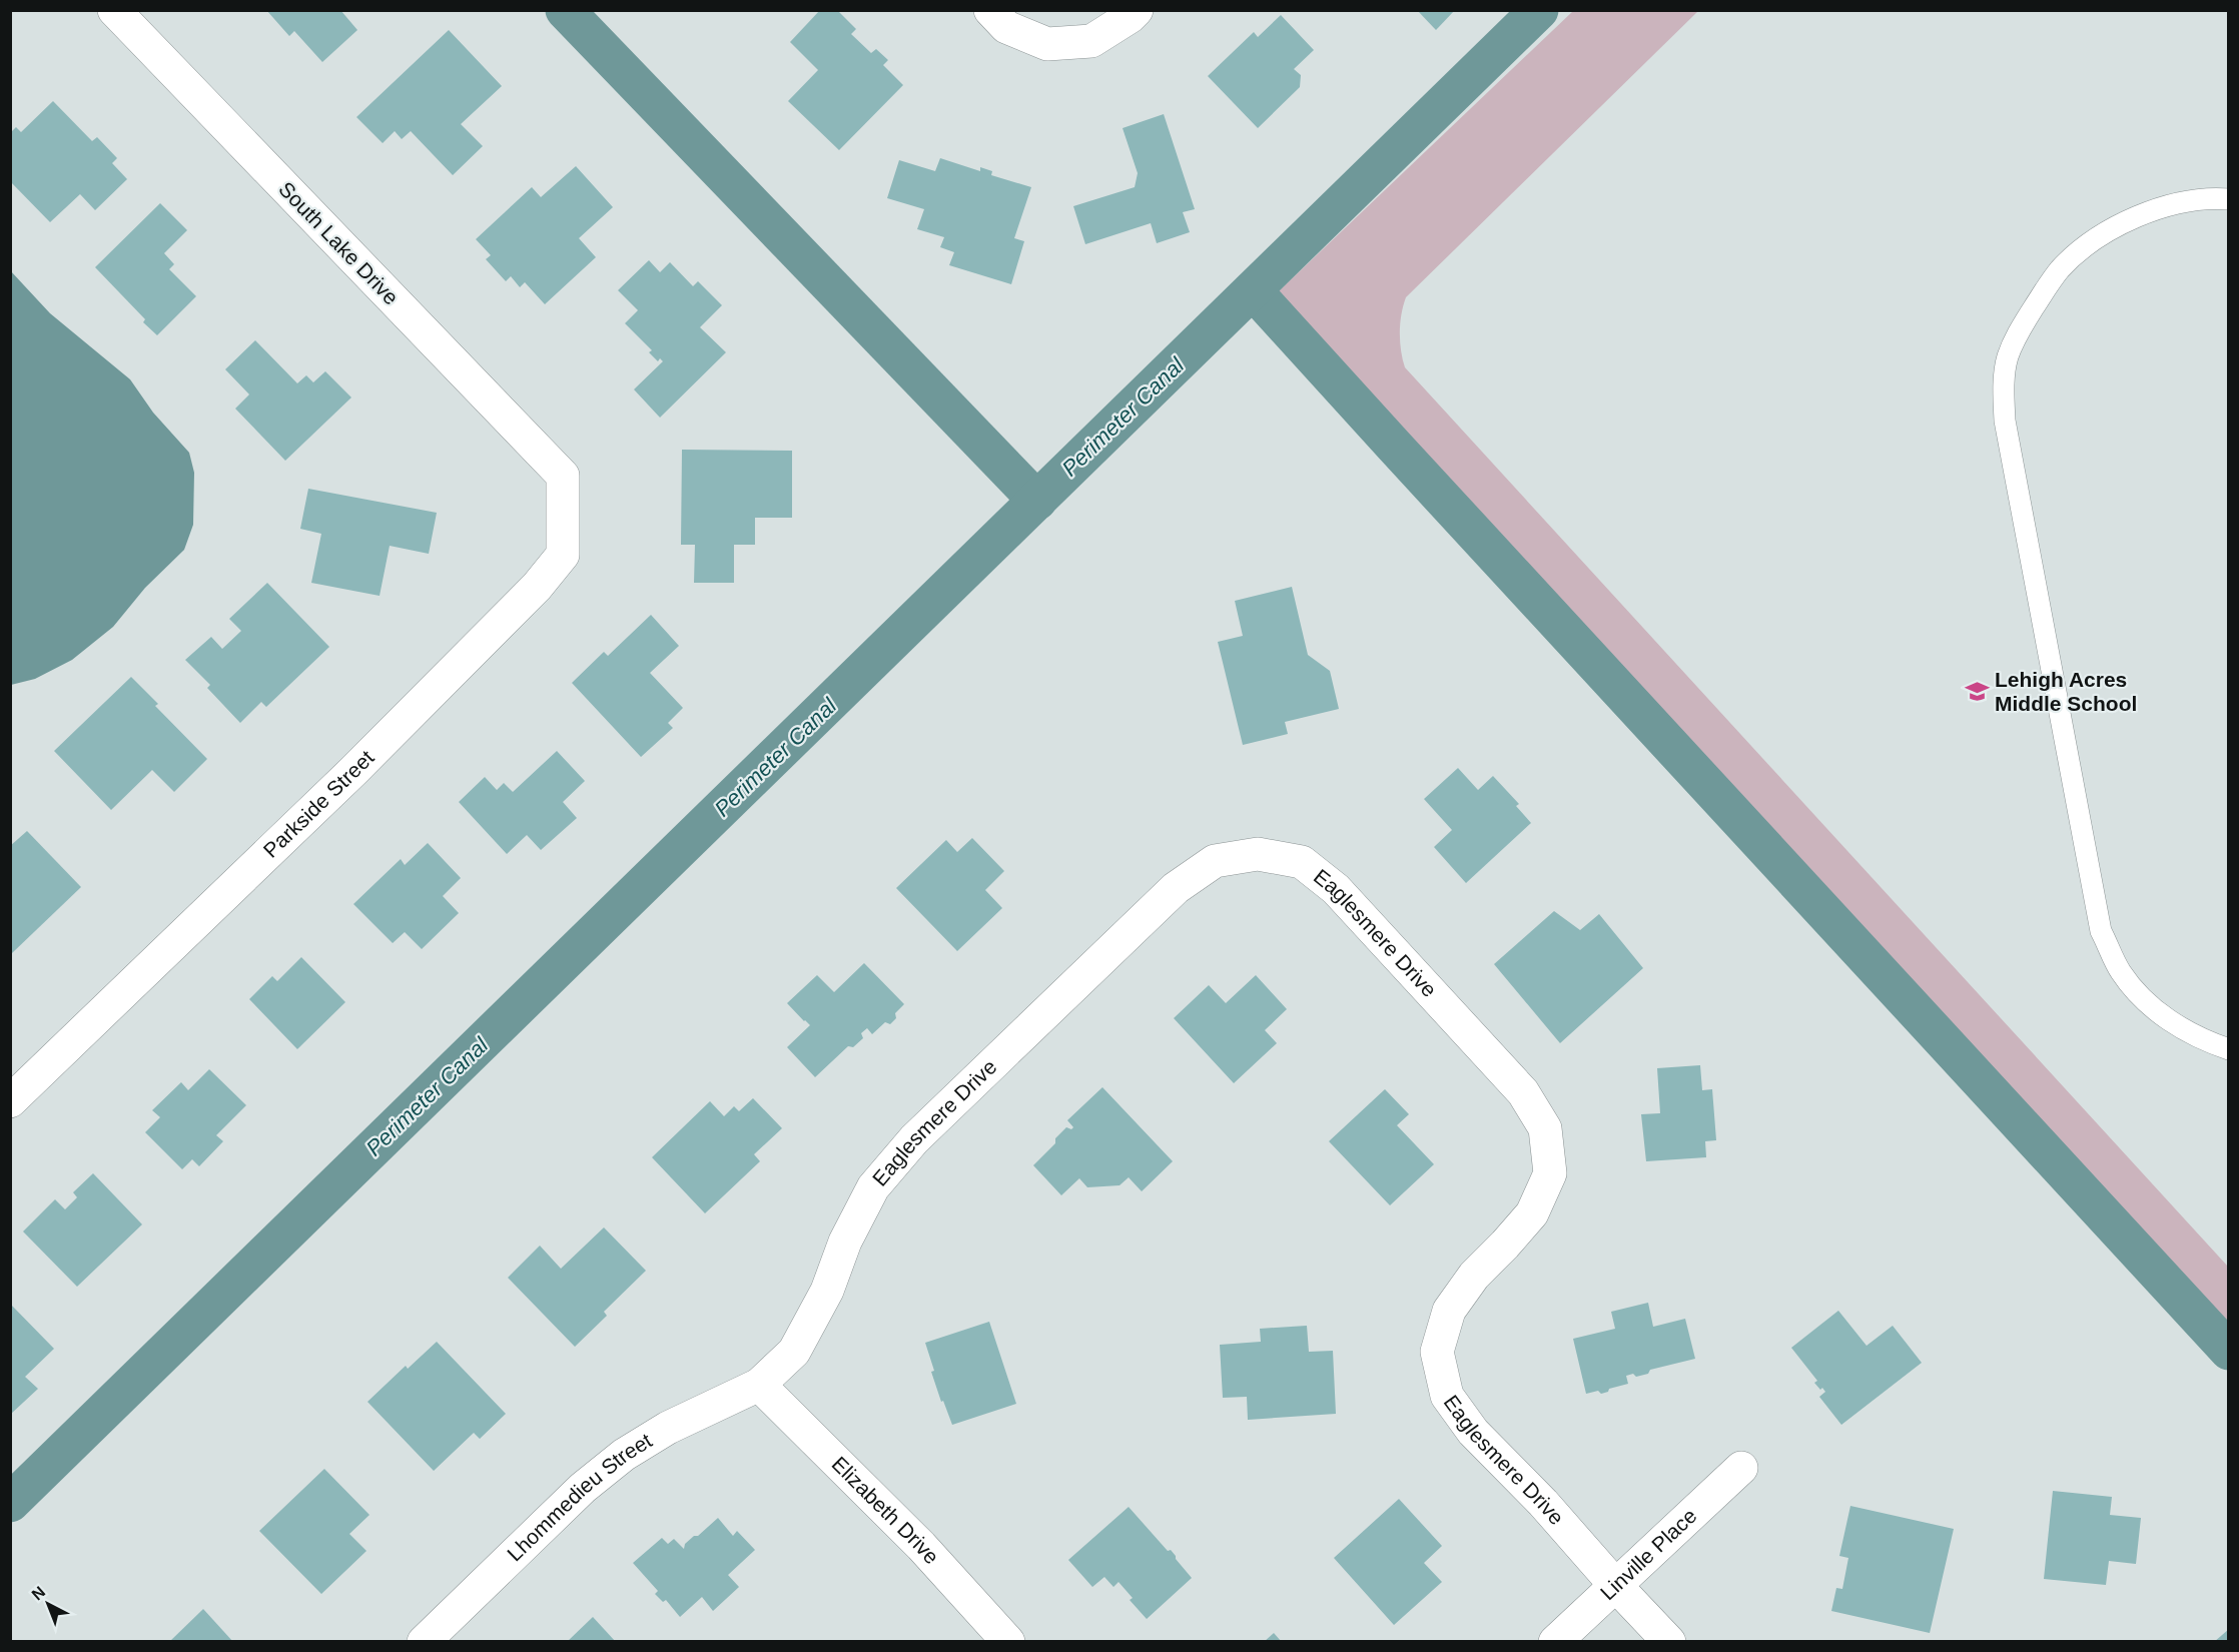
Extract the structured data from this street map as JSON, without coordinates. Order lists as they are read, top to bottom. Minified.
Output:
{"streets":{"street":["South Lake Drive","Parkside Street","Eaglesmere Drive","Lhommedieu Street","Elizabeth Drive","Linville Place"]},"crossings":[["South Lake Drive","Parkside Street"],["Eaglesmere Drive","Lhommedieu Street"],["Eaglesmere Drive","Elizabeth Drive"],["Eaglesmere Drive","Linville Place"],["Lhommedieu Street","Elizabeth Drive"]],"water":["Perimeter Canal"],"places":{"school or university":["Lehigh Acres Middle School"]},"north":"top left"}
